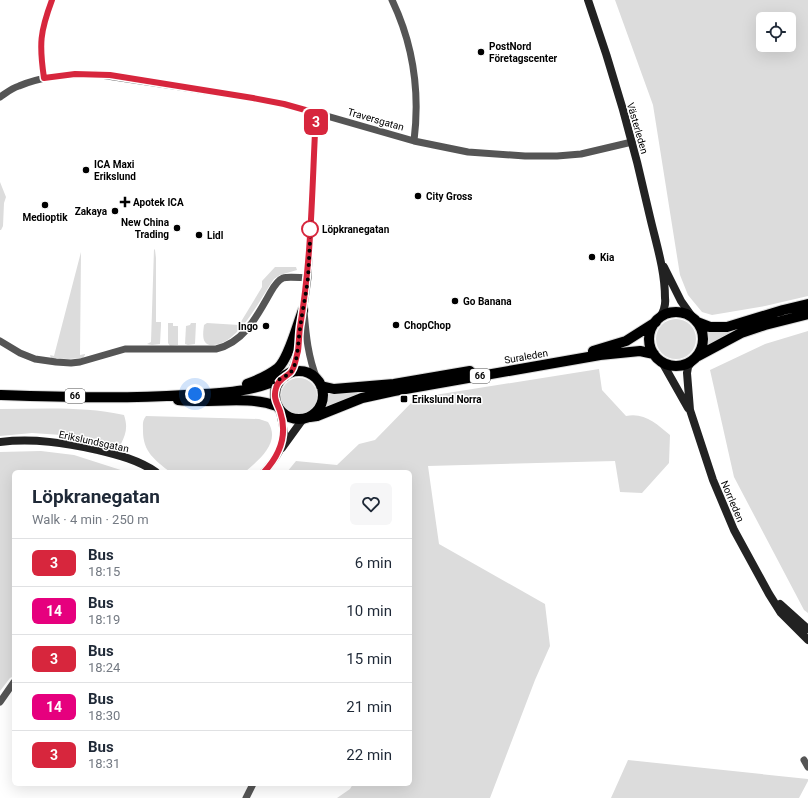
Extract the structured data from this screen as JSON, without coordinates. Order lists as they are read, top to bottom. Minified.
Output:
{"streets":{"main road":["Suraleden","66"],"street":["Traversgatan","Västerleden","Erikslundsgatan","Norrleden"]},"crossings":[["Traversgatan","Västerleden"],["Västerleden","Suraleden"],["Västerleden","66"],["Västerleden","Norrleden"],["Suraleden","66"],["Suraleden","Norrleden"],["66","Norrleden"]],"places":{"other":["PostNord Företagscenter","ICA Maxi Erikslund","City Gross","Medioptik","Zakaya","New China Trading","Löpkranegatan","Lidl","Kia","Go Banana","ChopChop","Ingo"],"health":["Apotek ICA"],"transit":["Erikslund Norra"]},"lines":["bus line 3"],"page":{"on_map":"3","heading":["Löpkranegatan","Walk · 4 min · 250 m"],"list":[{"mark":"3","name":"Bus","note":"18:15","value":"6 min"},{"mark":"14","name":"Bus","note":"18:19","value":"10 min"},{"mark":"3","name":"Bus","note":"18:24","value":"15 min"},{"mark":"14","name":"Bus","note":"18:30","value":"21 min"},{"mark":"3","name":"Bus","note":"18:31","value":"22 min"}]}}
